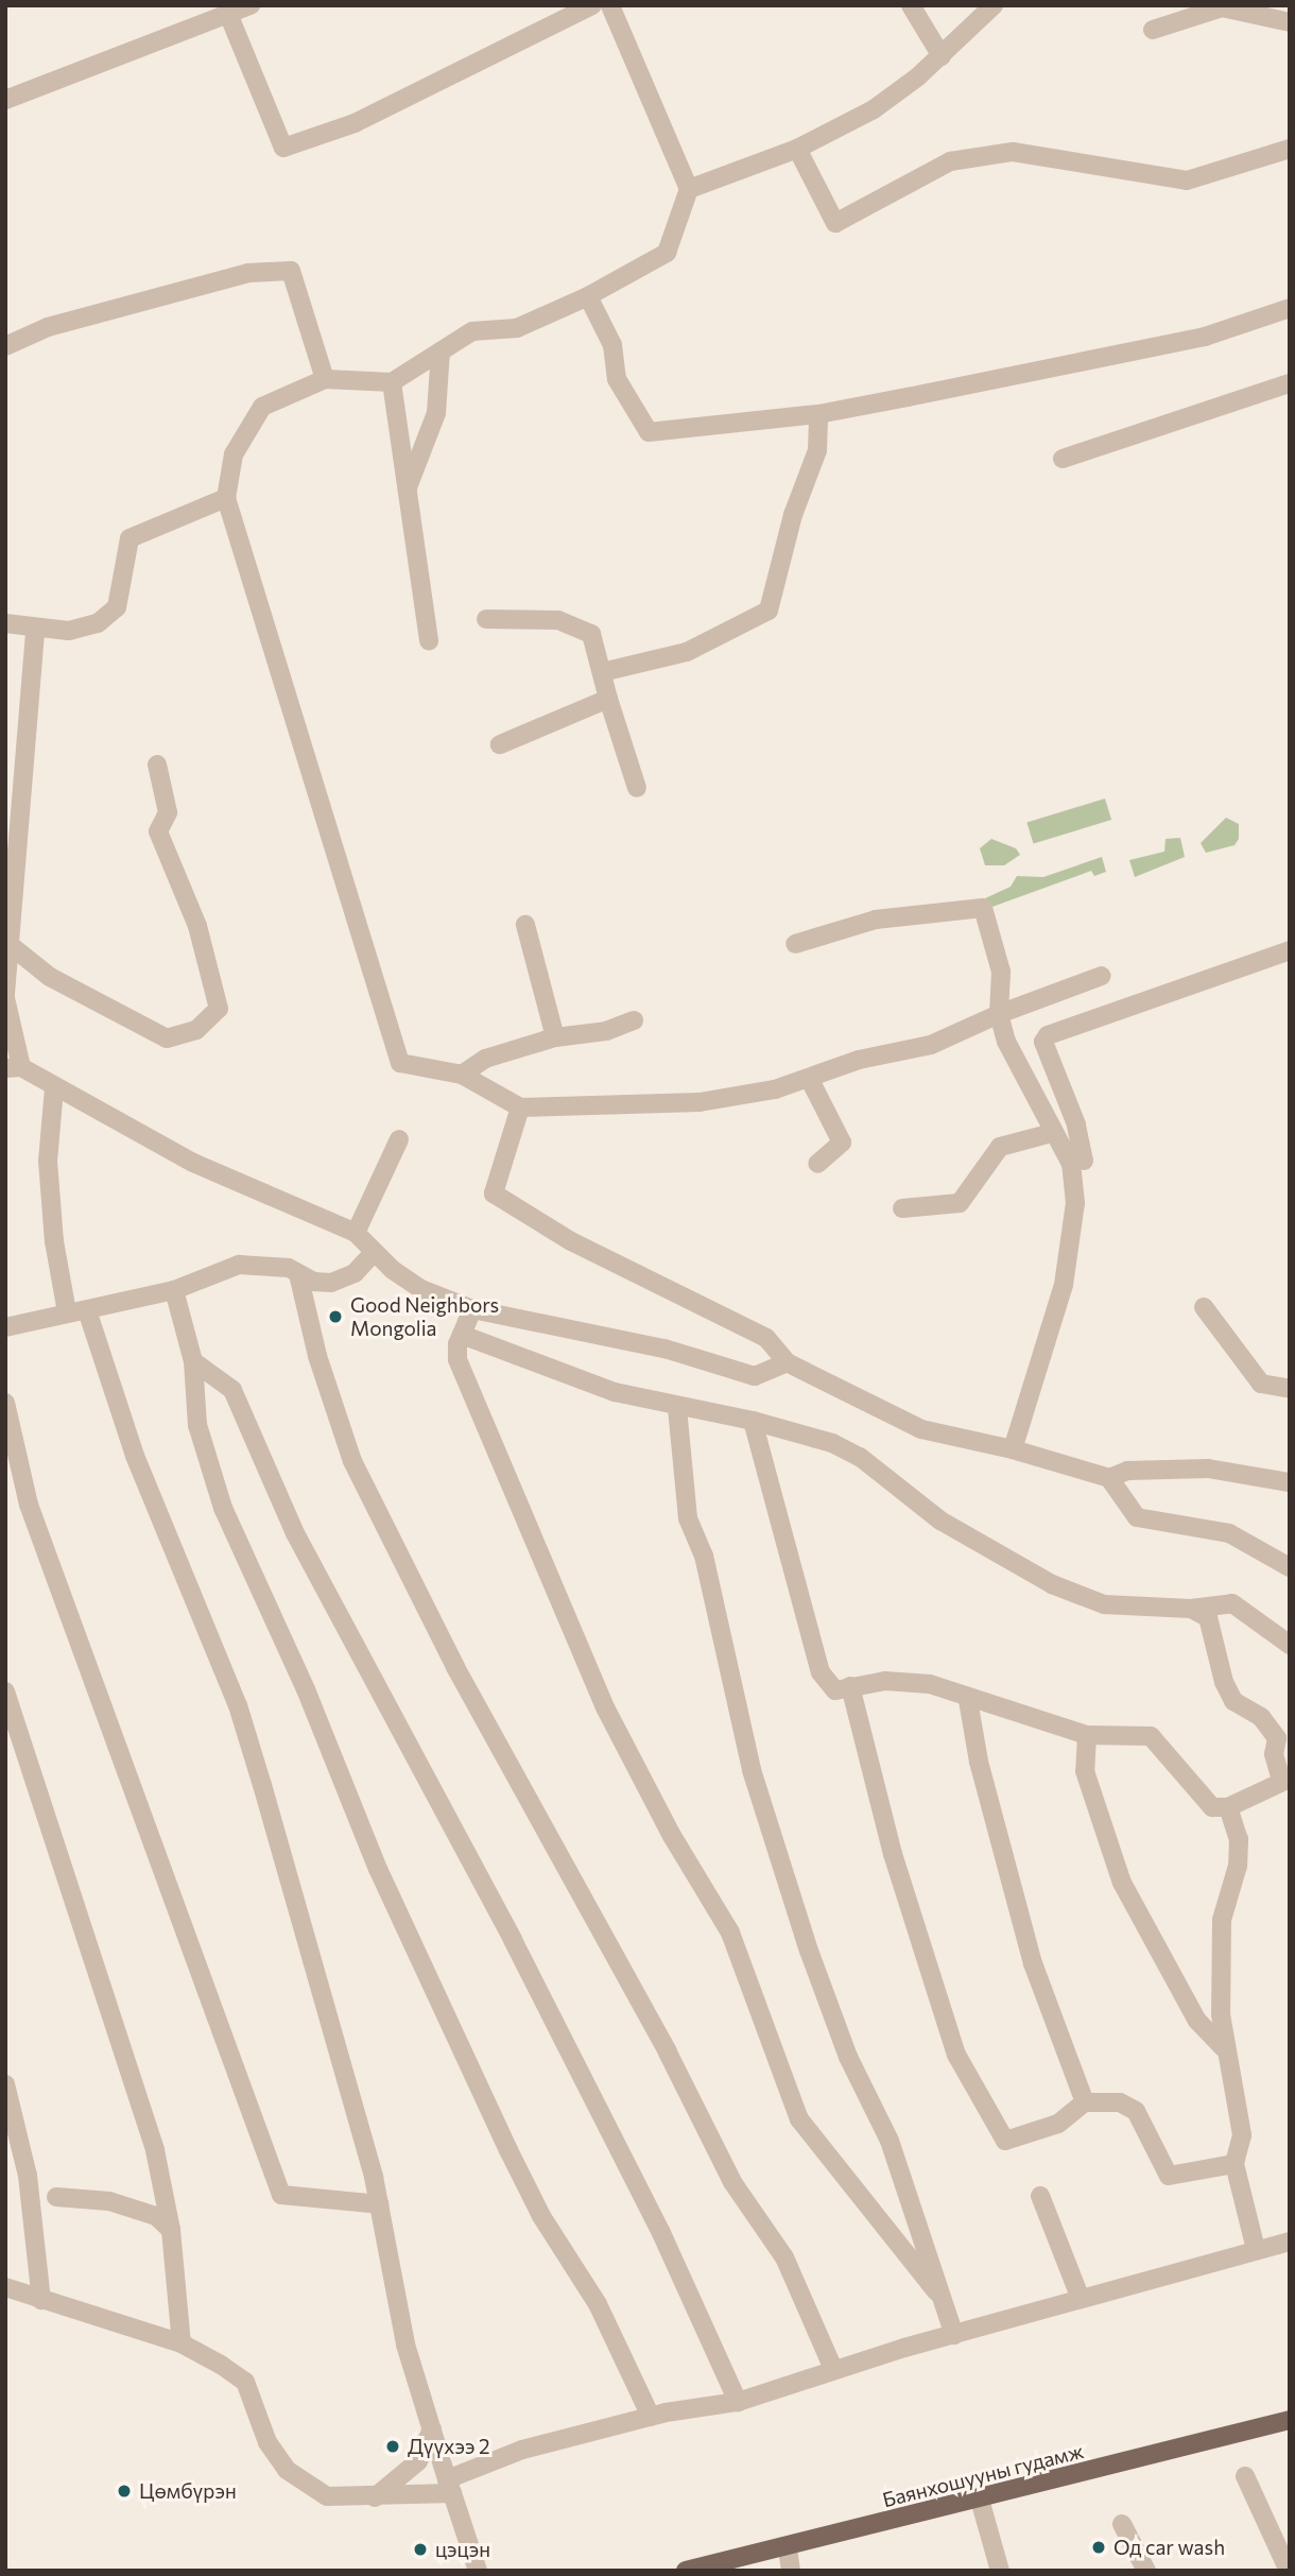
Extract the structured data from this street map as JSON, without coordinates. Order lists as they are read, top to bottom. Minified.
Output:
{"streets":{"main road":["Баянхошууны гудамж"]},"places":["Good Neighbors Mongolia","Дүүхээ 2","Цөмбүрэн","Од car wash","цэцэн"]}
